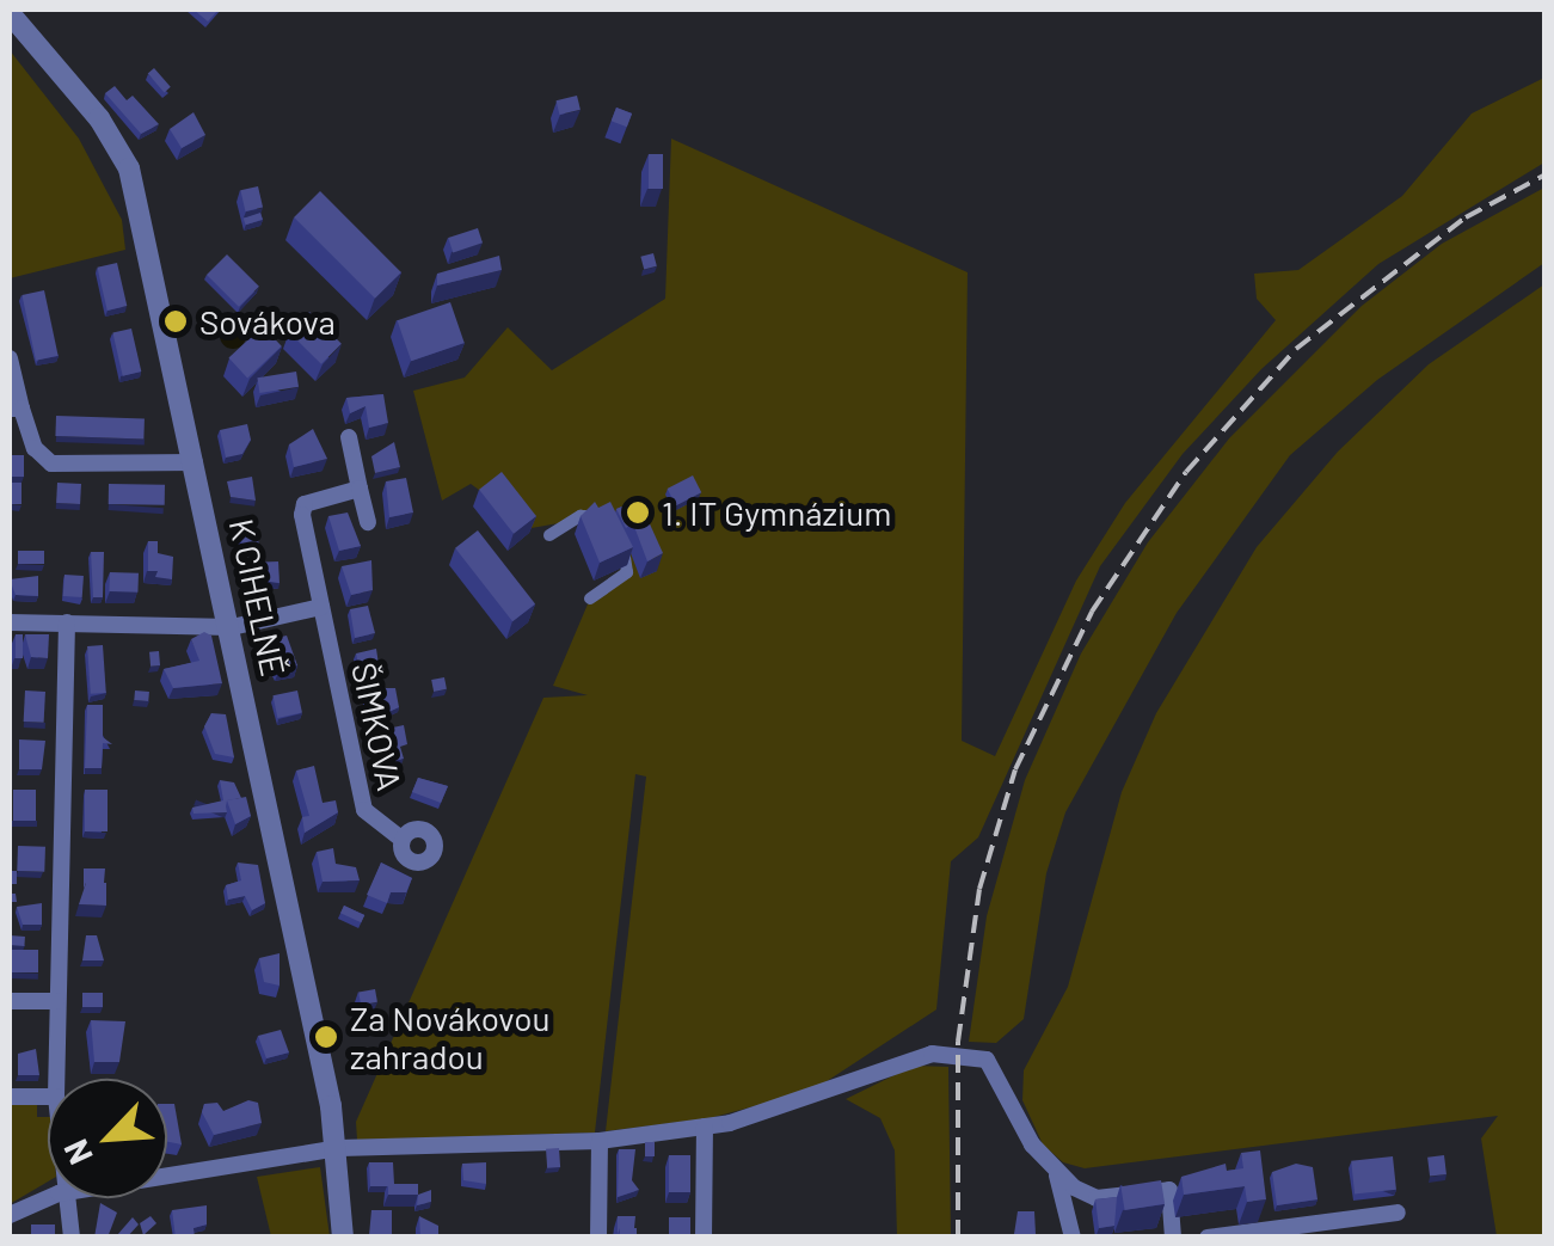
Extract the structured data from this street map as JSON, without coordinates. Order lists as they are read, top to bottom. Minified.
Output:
{"streets":{"street":["K CIHELNĚ","ŠIMKOVA"]},"places":["Sovákova","1. IT Gymnázium","Za Novákovou zahradou"],"north":"bottom left"}
